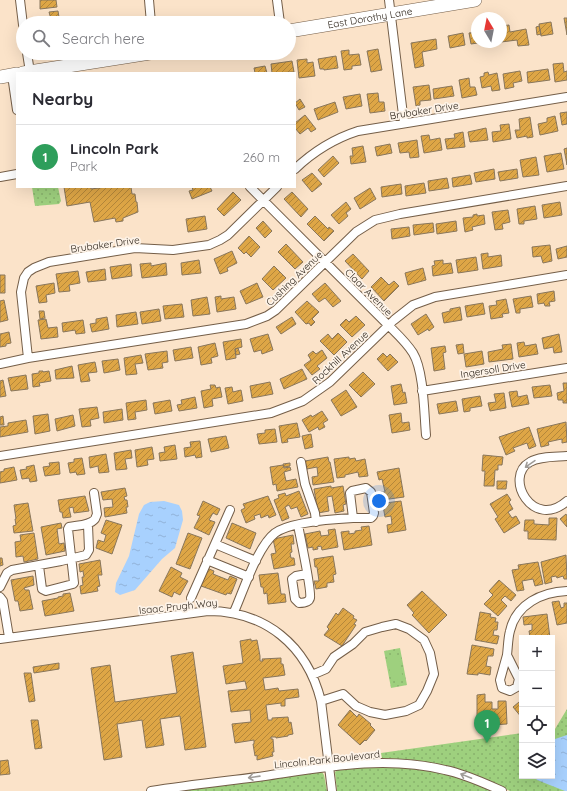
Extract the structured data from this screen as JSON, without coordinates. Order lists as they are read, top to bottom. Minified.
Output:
{"streets":{"main road":["East Dorothy Lane"],"street":["Brubaker Drive","Cushing Avenue","Claar Avenue","Rockhill Avenue","Ingersoll Drive","Isaac Prugh Way","Lincoln Park Boulevard"]},"crossings":[["Brubaker Drive","Cushing Avenue"],["Brubaker Drive","Claar Avenue"],["Cushing Avenue","Claar Avenue"],["Claar Avenue","Rockhill Avenue"],["Claar Avenue","Ingersoll Drive"],["Isaac Prugh Way","Lincoln Park Boulevard"]],"one_way":["Lincoln Park Boulevard"],"north":"top","page":{"search":"Search here","heading":"Nearby","list":[{"mark":"1","name":"Lincoln Park","note":"Park","value":"260 m"}],"map_buttons":["+","−"],"pins":"1"}}
